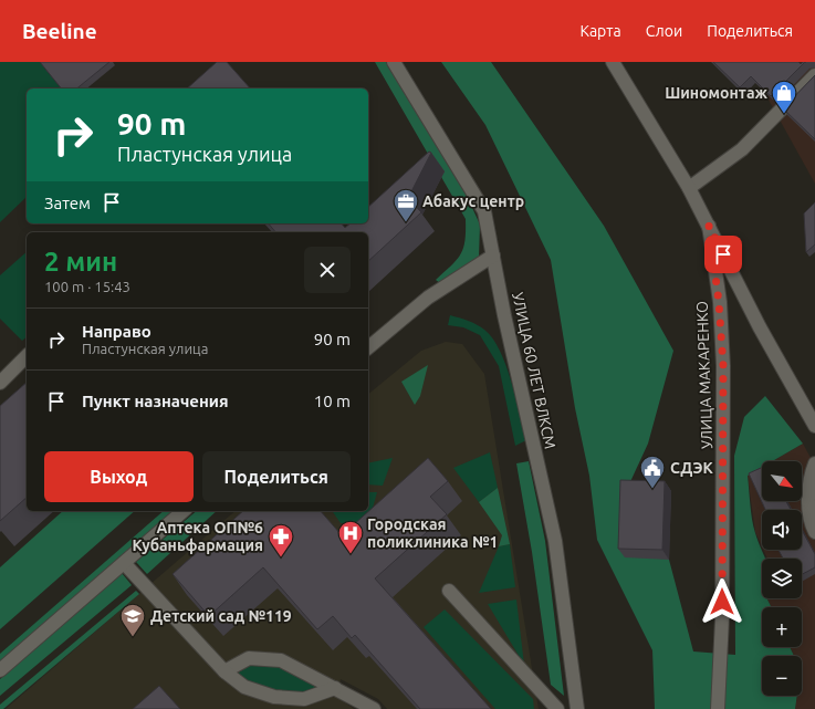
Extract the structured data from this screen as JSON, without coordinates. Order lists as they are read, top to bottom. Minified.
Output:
{"streets":{"street":["УЛИЦА 60 ЛЕТ ВЛКСМ","УЛИЦА МАКАРЕНКО"]},"places":{"shop":["Шиномонтаж"],"office":["Абакус центр"],"public building":["СДЭК"],"hospital":["Городская поликлиника №1"],"pharmacy":["Аптека ОП№6 Кубаньфармация"],"school or university":["Детский сад №119"]},"north":"bottom right","page":{"header":"Beeline","nav":["Карта","Слои","Поделиться"],"turn":["90 m","Пластунская улица"],"then":"Затем","heading":["2 мин","100 m · 15:43"],"list":[{"name":"Направо","note":"Пластунская улица","value":"90 m"},{"name":"Пункт назначения","value":"10 m"}],"buttons":["Выход","Поделиться"],"map_buttons":["+","−"]}}
